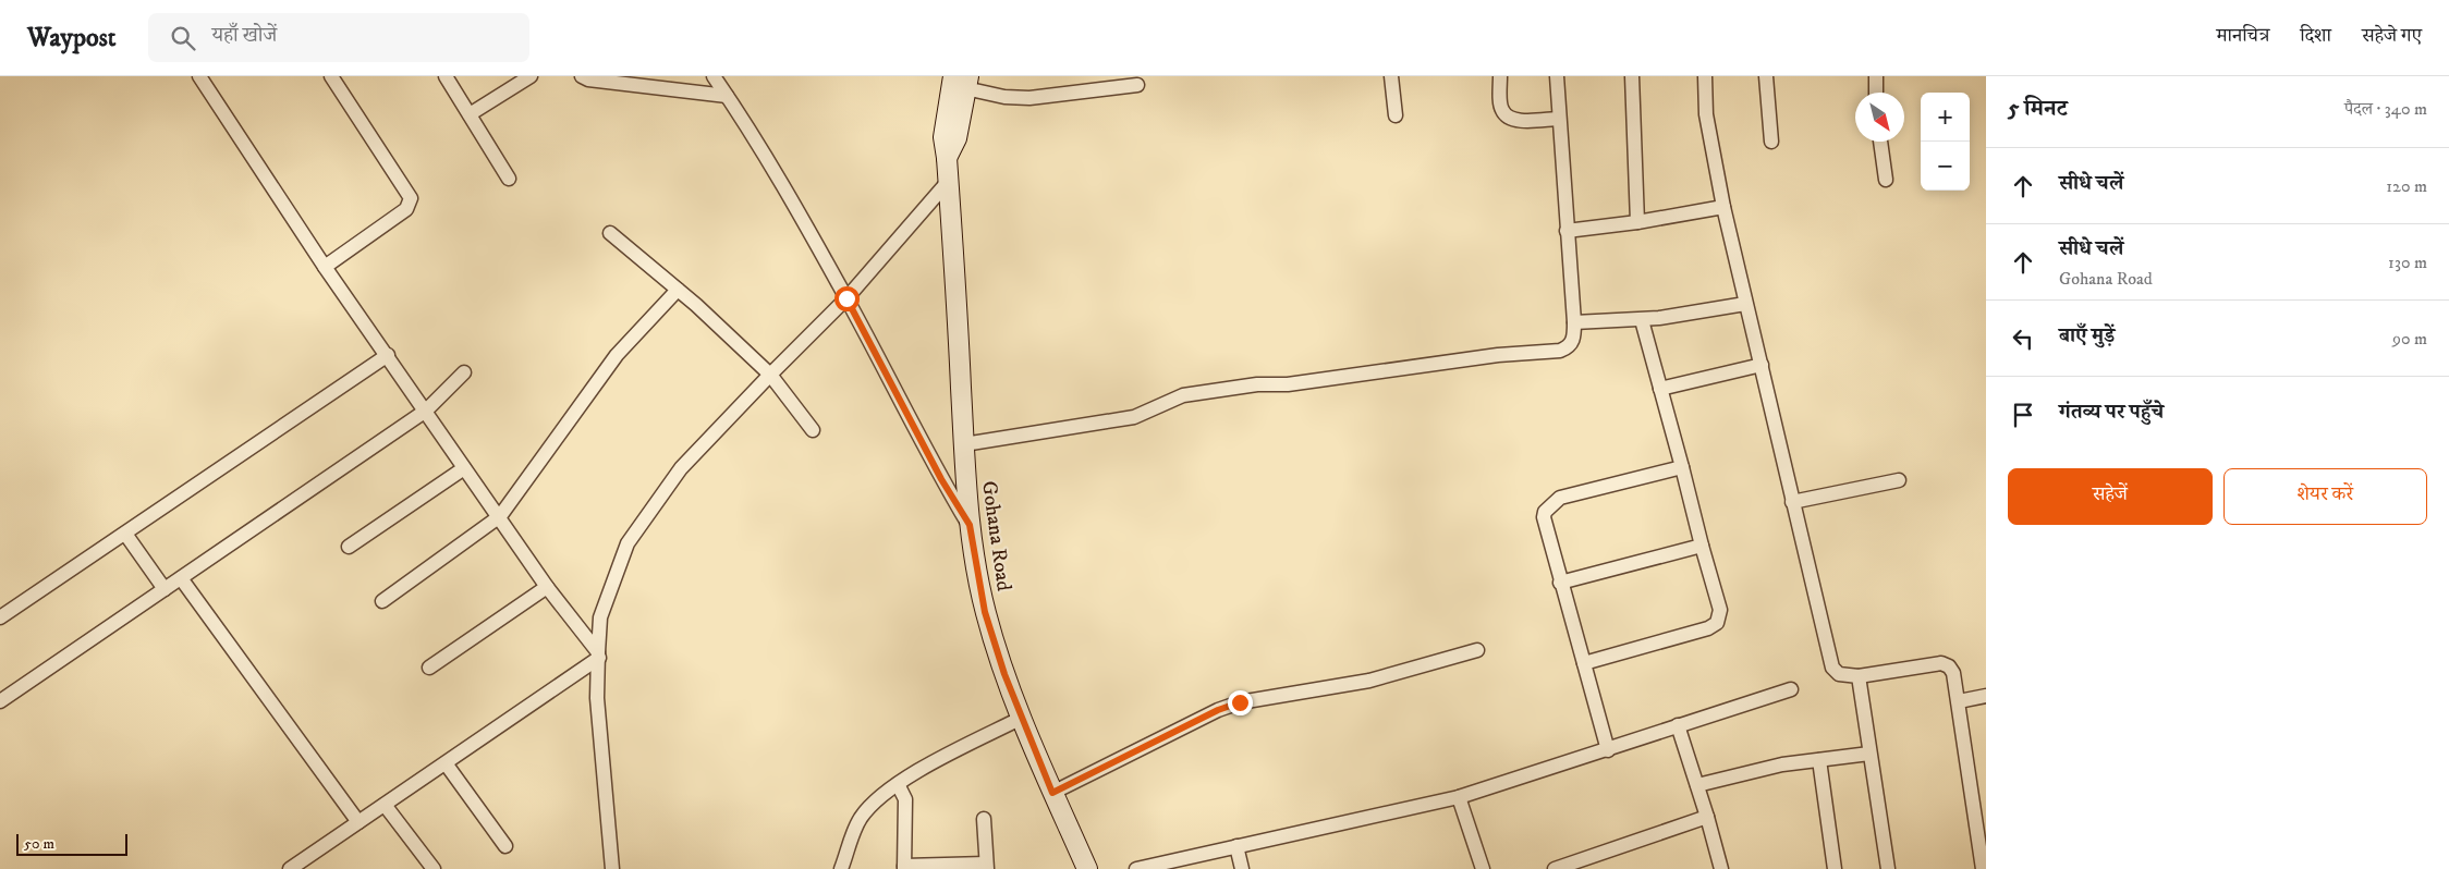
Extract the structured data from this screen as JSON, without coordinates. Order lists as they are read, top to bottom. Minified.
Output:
{"streets":{"main road":["Gohana Road"]},"scale_bar":"50 m","north":"bottom right","page":{"header":"Waypost","search":"यहाँ खोजें","nav":["मानचित्र","दिशा","सहेजे गए"],"heading":["5 मिनट","पैदल · 340 m"],"map_buttons":["+","−"],"list":[["सीधे चलें","120 m"],["सीधे चलें","Gohana Road","130 m"],["बाएँ मुड़ें","90 m"],"गंतव्य पर पहुँचे"],"buttons":["सहेजें","शेयर करें"],"scale":"50 m"}}
